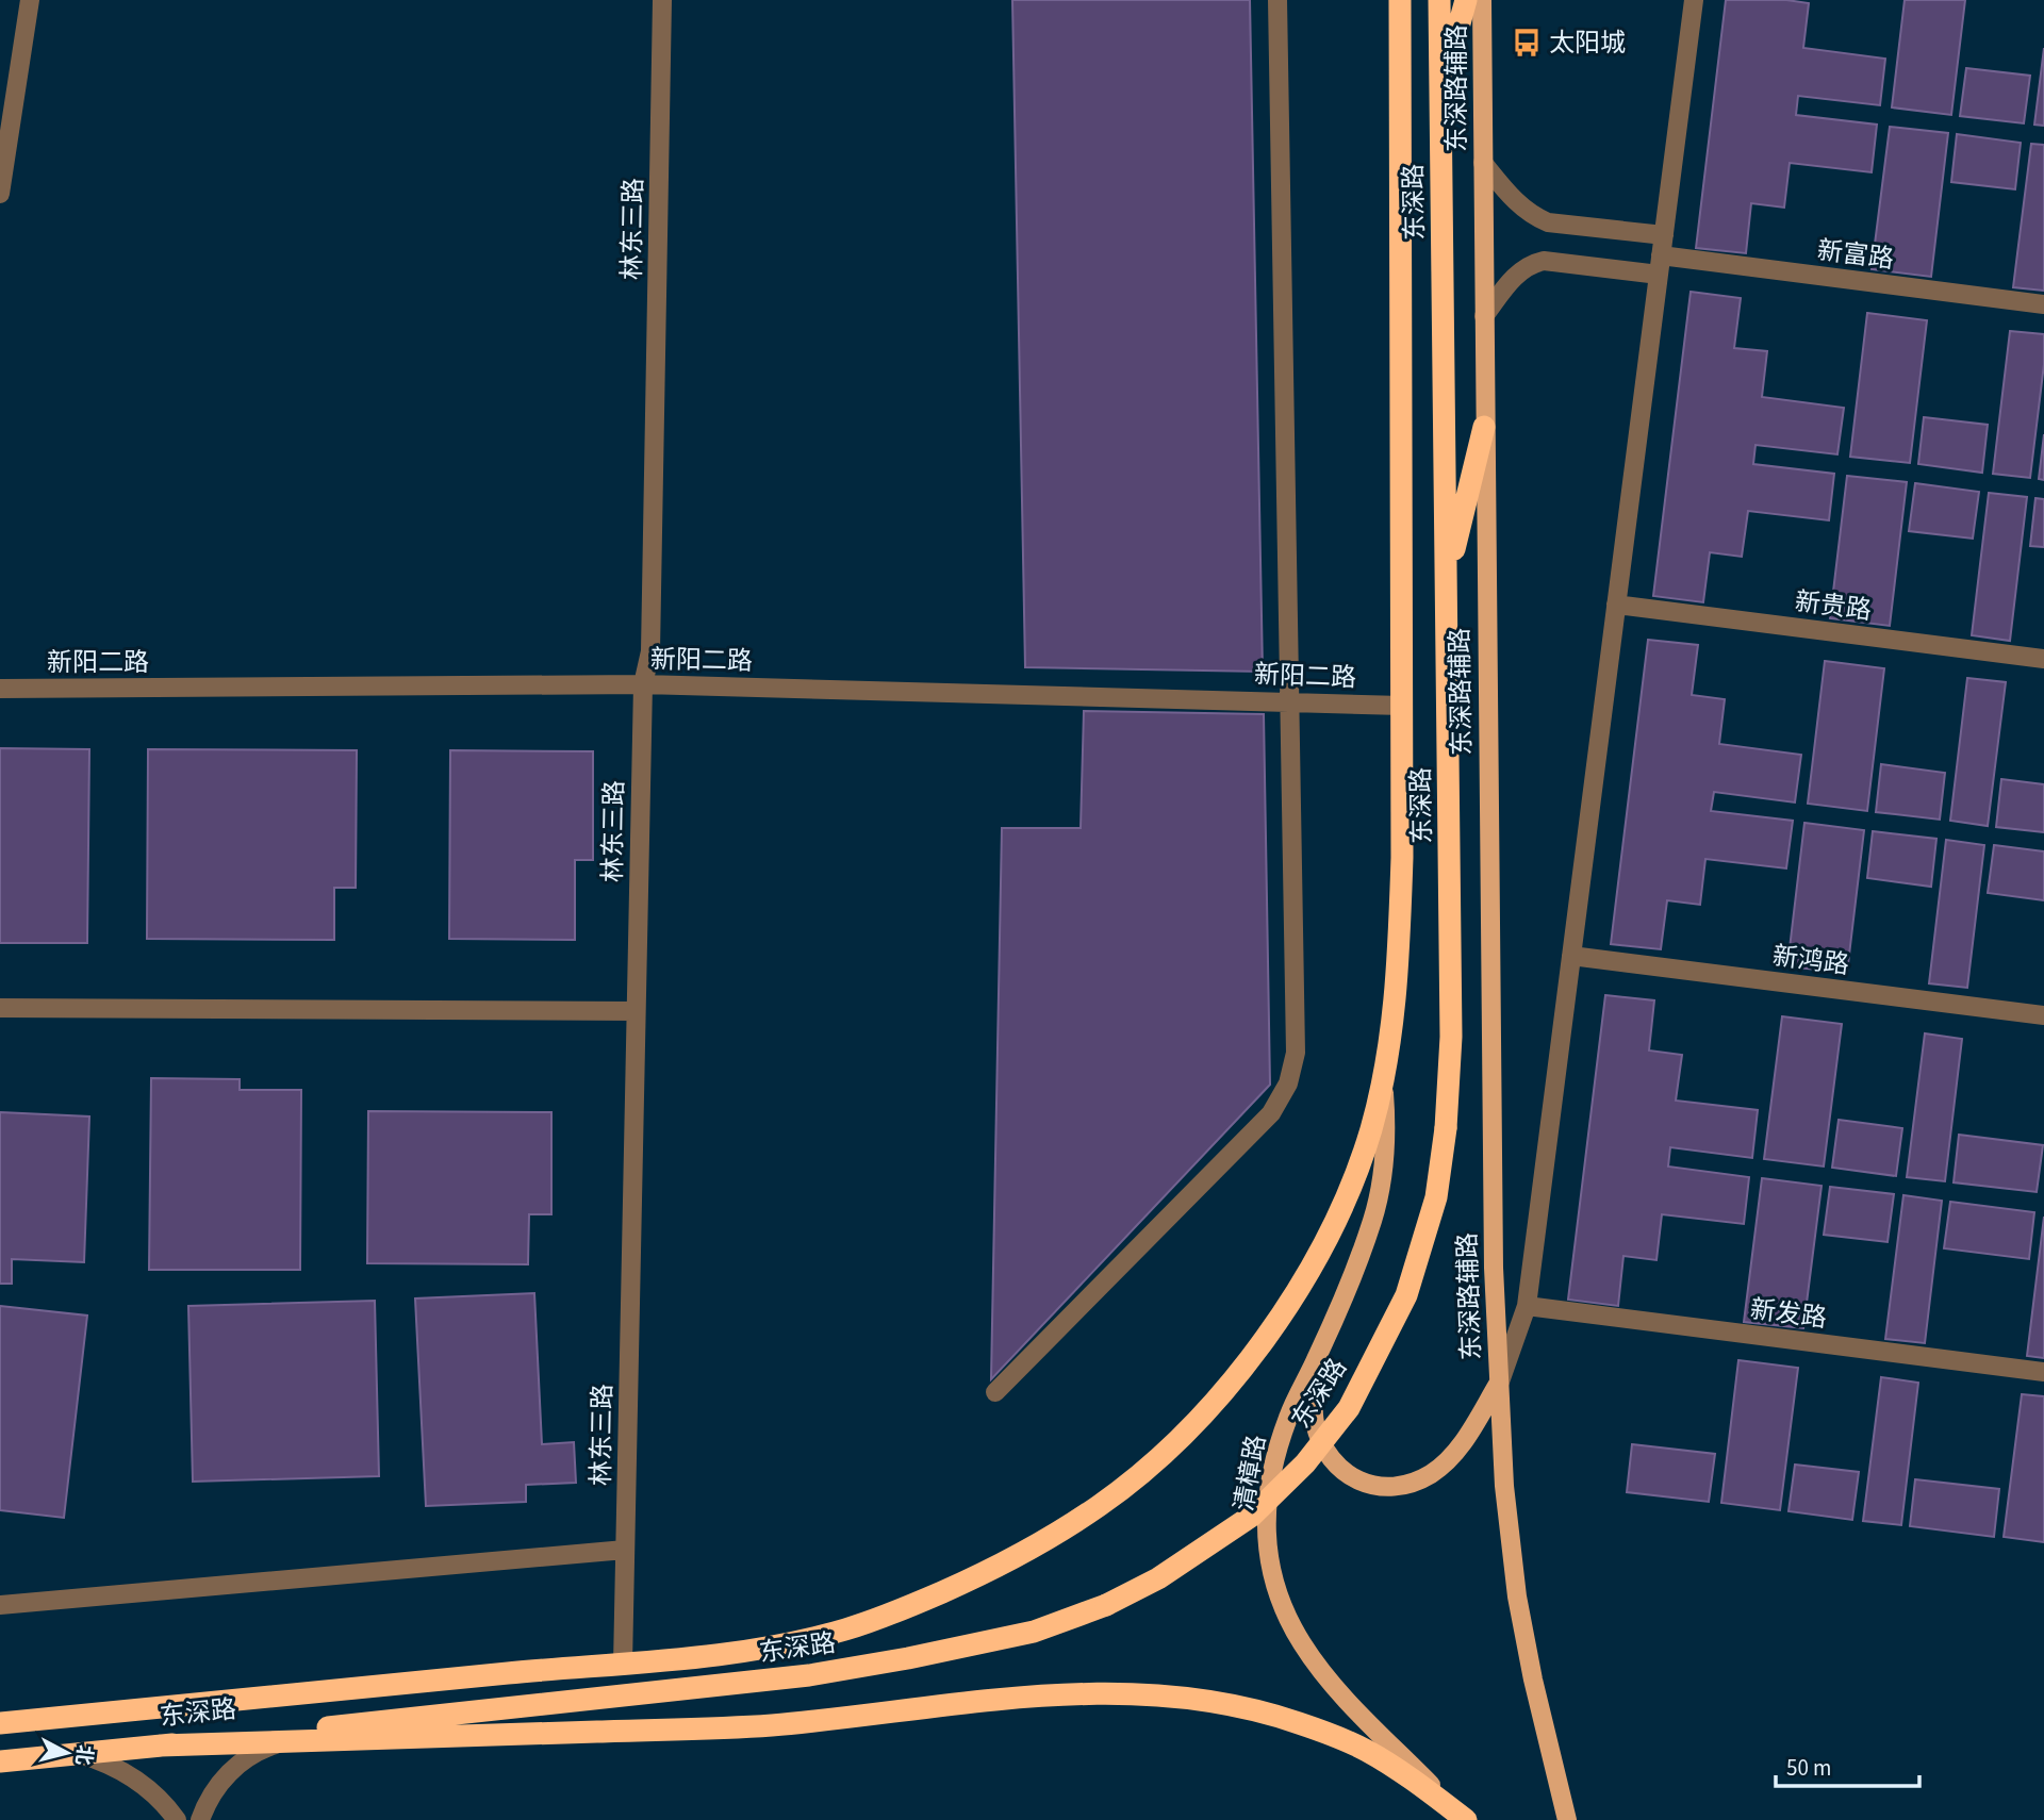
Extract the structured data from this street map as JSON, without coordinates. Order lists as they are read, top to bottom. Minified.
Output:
{"streets":{"highway":["东深路"],"main road":["东深路辅路","清樟路"],"street":["林东三路","新富路","新贵路","新阳二路","新鸿路","新发路"]},"crossings":[["东深路辅路","新富路"],["东深路","林东三路"],["东深路","新阳二路"],["东深路","清樟路"],["林东三路","新阳二路"]],"places":{"bus stop":["太阳城"]},"scale_bar":"50 m","north":"right"}
